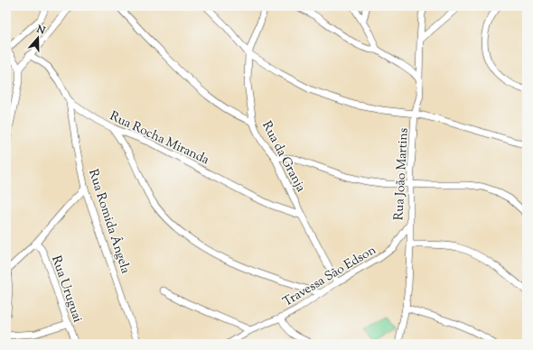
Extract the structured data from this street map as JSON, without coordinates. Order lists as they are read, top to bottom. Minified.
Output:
{"streets":{"street":["Rua Rocha Miranda","Rua da Granja","Rua João Martins","Rua Romida Ângela","Travessa São Edson","Rua Uruguai"]},"crossings":[["Rua Rocha Miranda","Rua da Granja"],["Rua Rocha Miranda","Rua Romida Ângela"],["Rua da Granja","Travessa São Edson"],["Rua João Martins","Travessa São Edson"]],"north":"top"}
